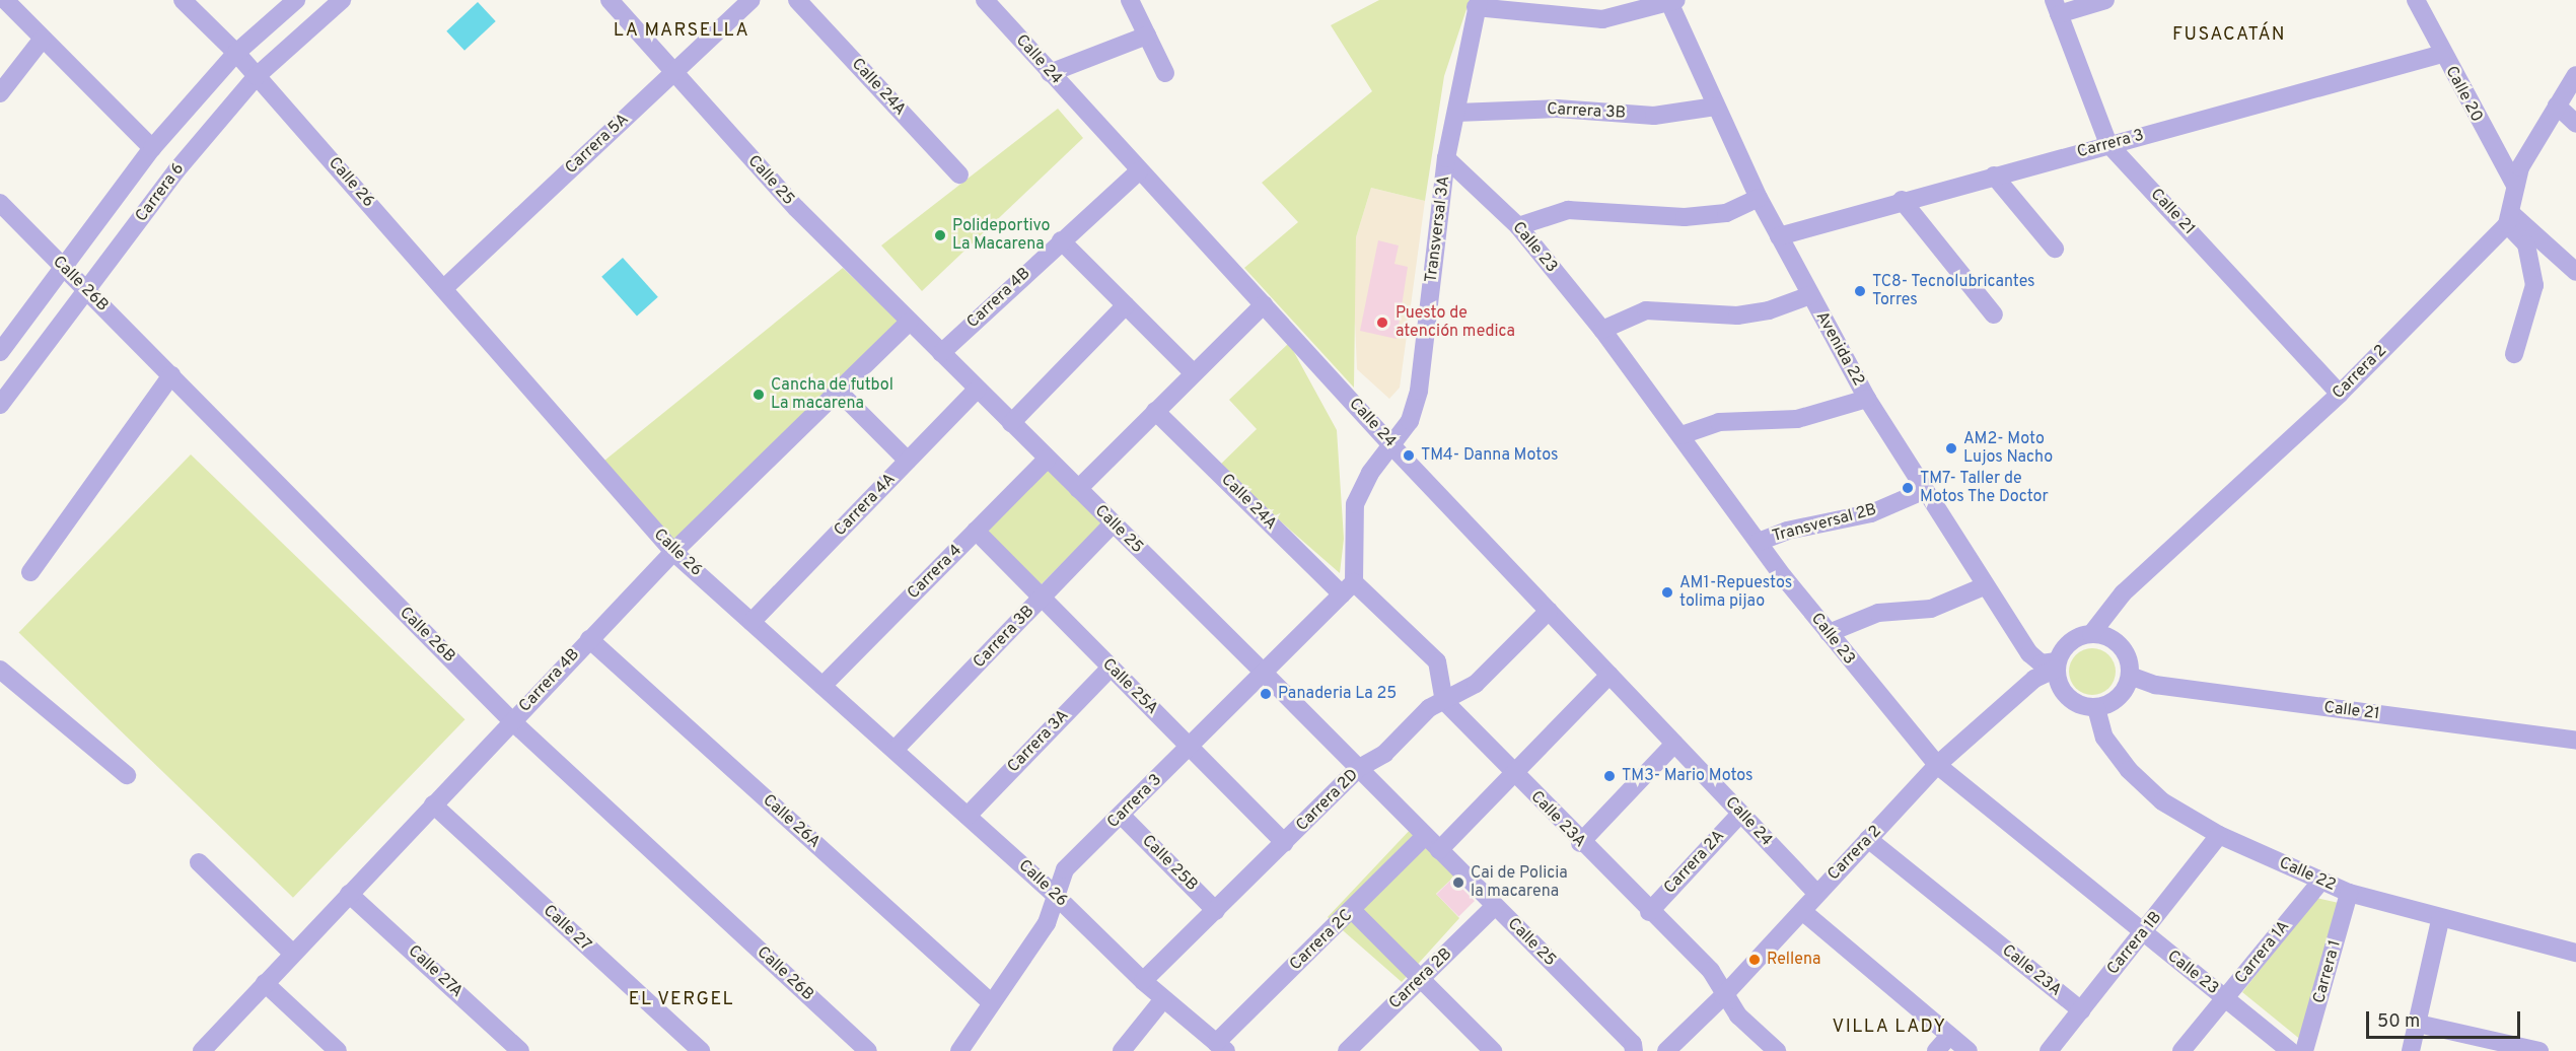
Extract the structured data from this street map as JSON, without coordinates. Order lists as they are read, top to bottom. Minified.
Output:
{"streets":{"street":["Calle 24","Calle 24A","Calle 20","Carrera 3B","Carrera 5A","Carrera 3","Calle 25","Calle 26","Carrera 6","Calle 21","Transversal 3A","Calle 23","Calle 26B","Carrera 4B","Avenida 22","Carrera 2","Carrera 4A","Transversal 2B","Carrera 4","Calle 25A","Carrera 3A","Carrera 2D","Calle 23A","Calle 26A","Carrera 2A","Calle 25B","Calle 22","Calle 27","Carrera 2C","Carrera 1B","Carrera 1A","Calle 27A","Carrera 1","Carrera 2B"]},"crossings":[["Calle 24","Transversal 3A"],["Calle 24","Carrera 4B"],["Calle 24","Carrera 2"],["Calle 24","Carrera 2D"],["Calle 24","Carrera 2A"],["Calle 24A","Carrera 3"],["Calle 20","Carrera 3"],["Carrera 3B","Calle 25"],["Carrera 3B","Calle 26"],["Carrera 3B","Transversal 3A"],["Carrera 3B","Avenida 22"],["Carrera 3B","Calle 25A"],["Carrera 5A","Calle 25"],["Carrera 5A","Calle 26"],["Carrera 3","Calle 25"],["Carrera 3","Calle 26"],["Carrera 3","Calle 21"],["Carrera 3","Avenida 22"],["Carrera 3","Calle 25A"],["Carrera 3","Calle 26A"],["Carrera 3","Calle 25B"],["Calle 25","Carrera 4B"],["Calle 25","Carrera 4A"],["Calle 25","Carrera 4"],["Calle 25","Carrera 2D"],["Calle 25","Carrera 2C"],["Calle 25","Carrera 2B"],["Calle 26","Carrera 6"],["Calle 26","Carrera 4B"],["Calle 26","Carrera 4A"],["Calle 26","Carrera 4"],["Calle 26","Carrera 3A"],["Calle 26","Carrera 2D"],["Calle 26","Carrera 2C"],["Carrera 6","Calle 26B"],["Calle 21","Avenida 22"],["Calle 21","Carrera 2"],["Calle 21","Calle 22"],["Transversal 3A","Calle 23"],["Calle 23","Carrera 2"],["Calle 23","Transversal 2B"],["Calle 23","Carrera 1B"],["Calle 23","Carrera 1A"],["Calle 26B","Carrera 4B"],["Carrera 4B","Calle 26A"],["Carrera 4B","Calle 27"],["Carrera 4B","Calle 27A"],["Avenida 22","Carrera 2"],["Avenida 22","Transversal 2B"],["Avenida 22","Calle 22"],["Carrera 2","Calle 23A"],["Carrera 2","Calle 22"],["Carrera 4","Calle 25A"],["Calle 25A","Carrera 3A"],["Calle 25A","Carrera 2D"],["Carrera 2D","Calle 23A"],["Carrera 2D","Calle 25B"],["Calle 23A","Carrera 2A"],["Calle 23A","Carrera 1B"],["Calle 22","Carrera 1B"],["Calle 22","Carrera 1A"],["Calle 22","Carrera 1"]],"districts":["LA MARSELLA","FUSACATÁN","EL VERGEL","VILLA LADY"],"places":["Polideportivo La Macarena","TC8- Tecnolubricantes Torres","Puesto de atención medica","Cancha de futbol La macarena","AM2- Moto Lujos Nacho","TM4- Danna Motos","TM7- Taller de Motos The Doctor","AM1-Repuestos tolima pijao","Panaderia La 25","TM3- Mario Motos","Cai de Policia la macarena","Rellena"],"scale_bar":"50 m"}
